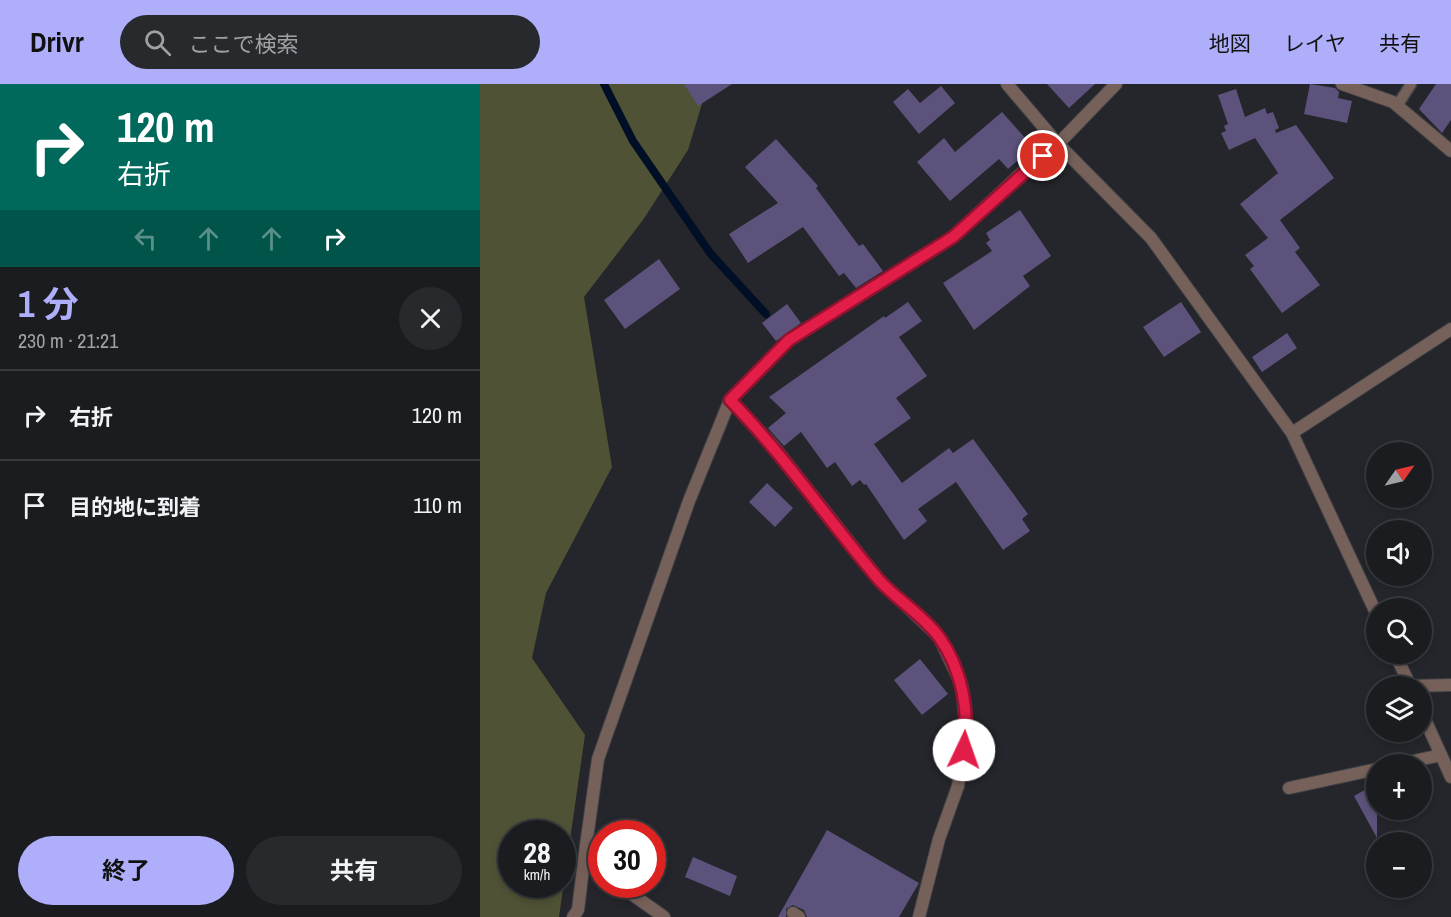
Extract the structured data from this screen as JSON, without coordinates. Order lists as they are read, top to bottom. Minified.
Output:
{"north":"top right","page":{"header":"Drivr","search":"ここで検索","nav":["地図","レイヤ","共有"],"turn":["120 m","右折"],"heading":["1 分","230 m · 21:21"],"list":[{"name":"右折","value":"120 m"},{"name":"目的地に到着","value":"110 m"}],"map_buttons":["+","−"],"speed":"28 km/h","limit":"30","buttons":["終了","共有"]}}
